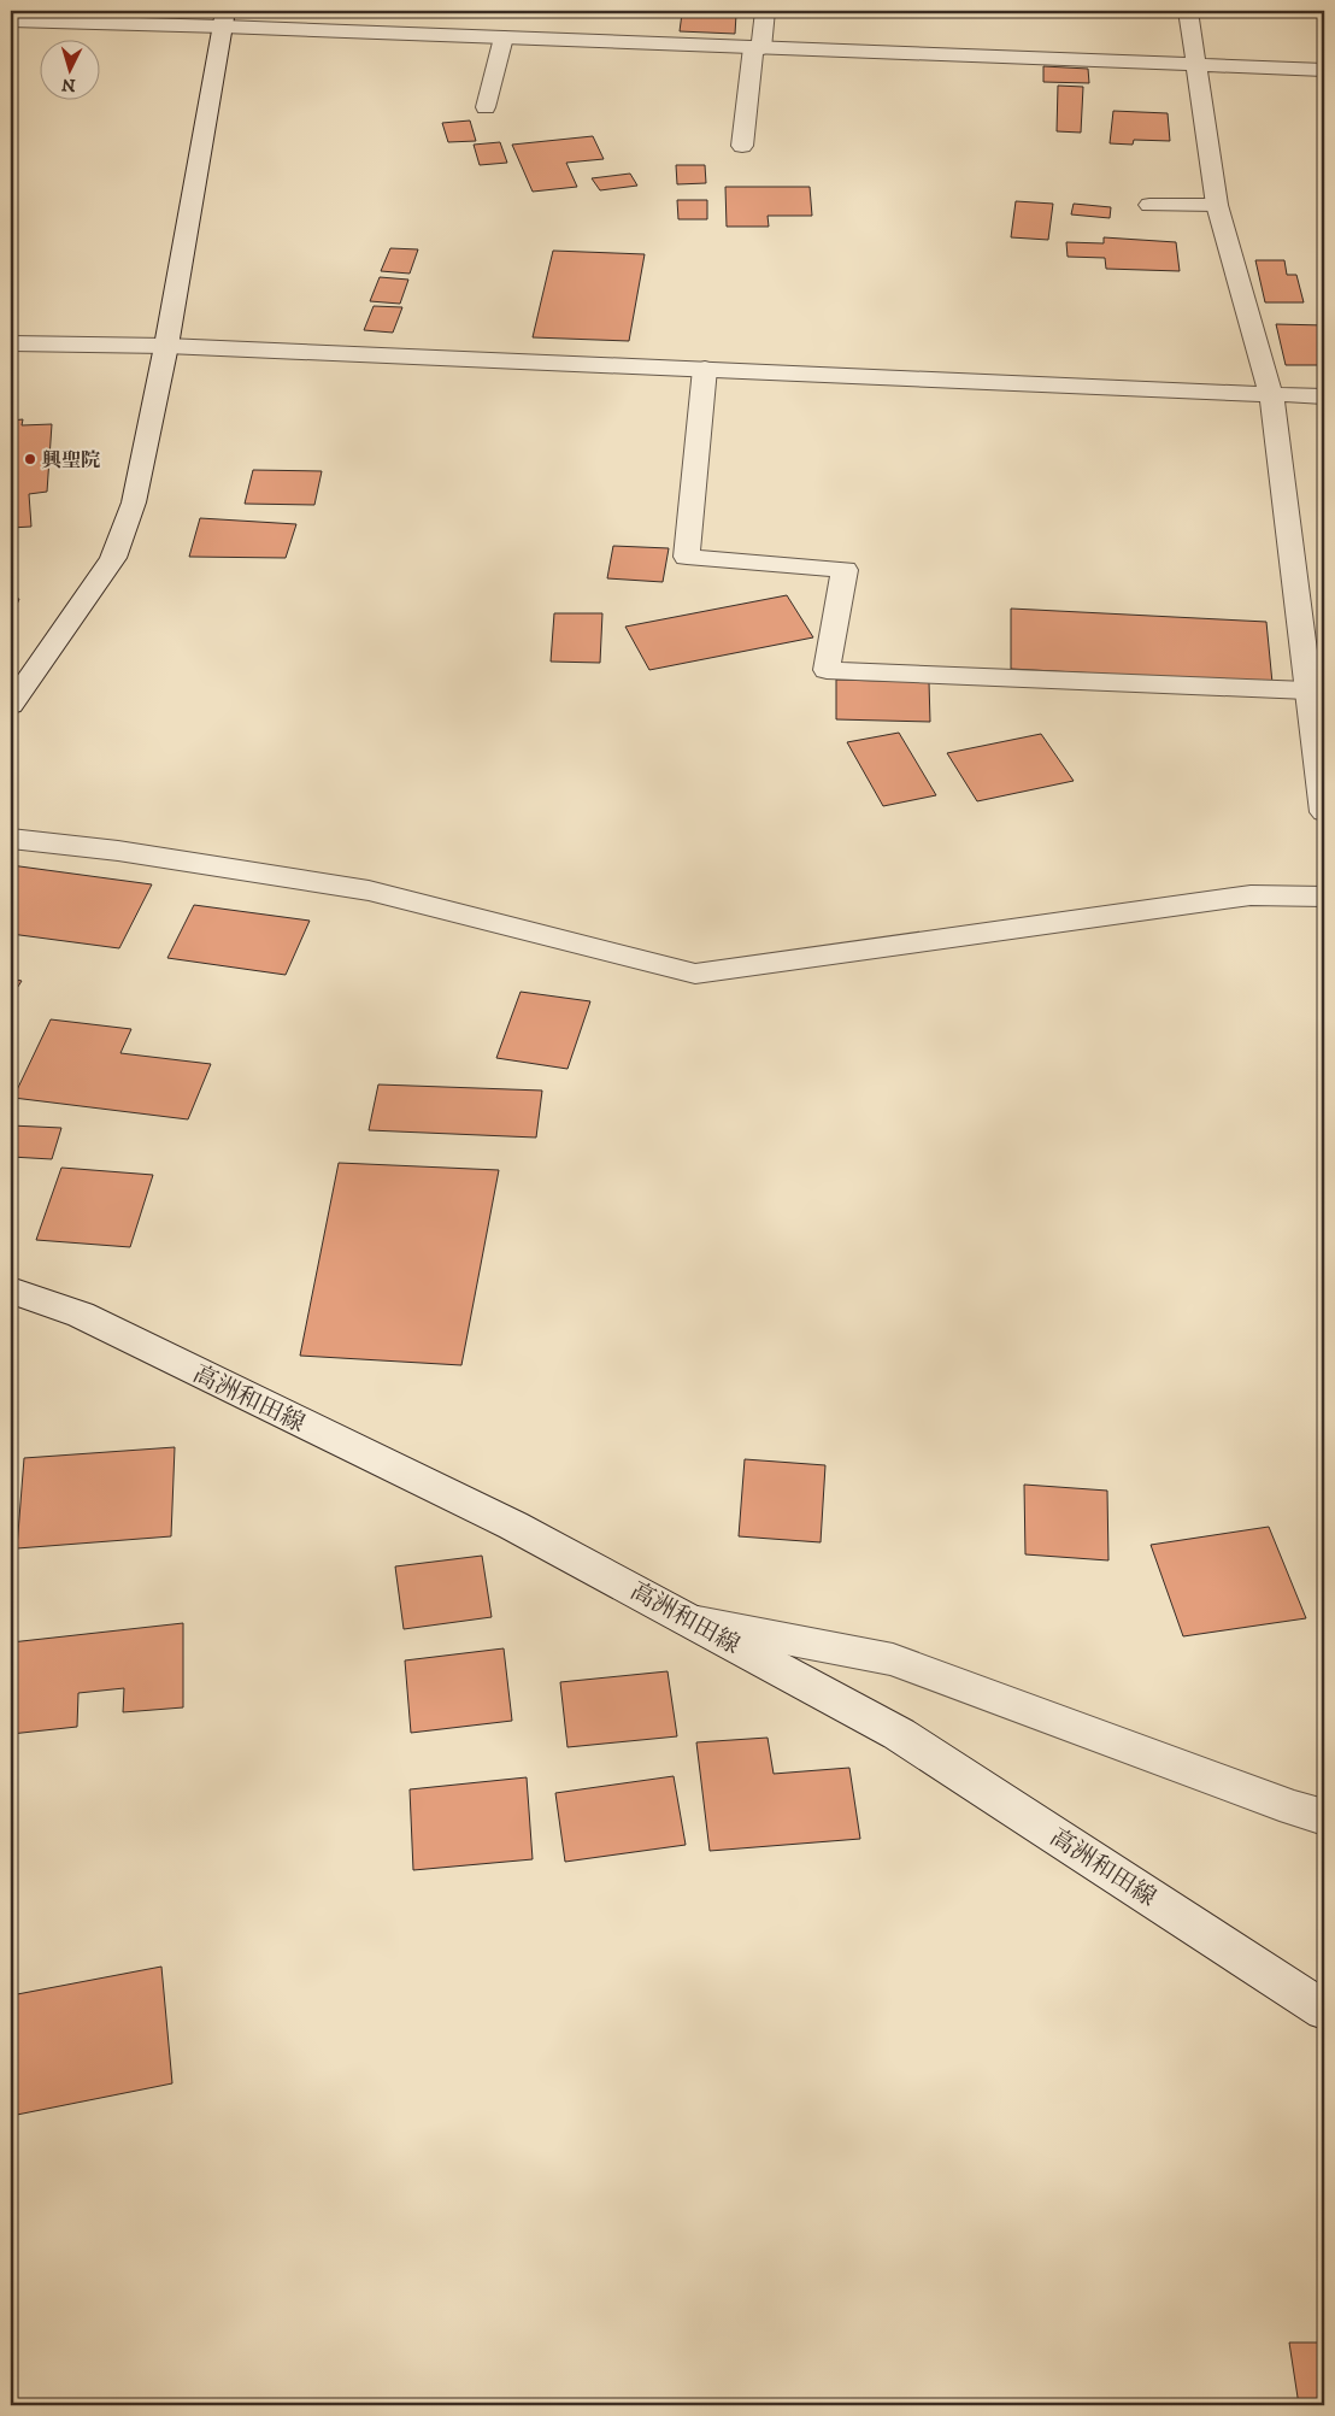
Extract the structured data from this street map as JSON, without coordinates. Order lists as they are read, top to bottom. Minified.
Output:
{"streets":{"street":["高洲和田線"]},"places":["興聖院"],"north":"bottom"}
